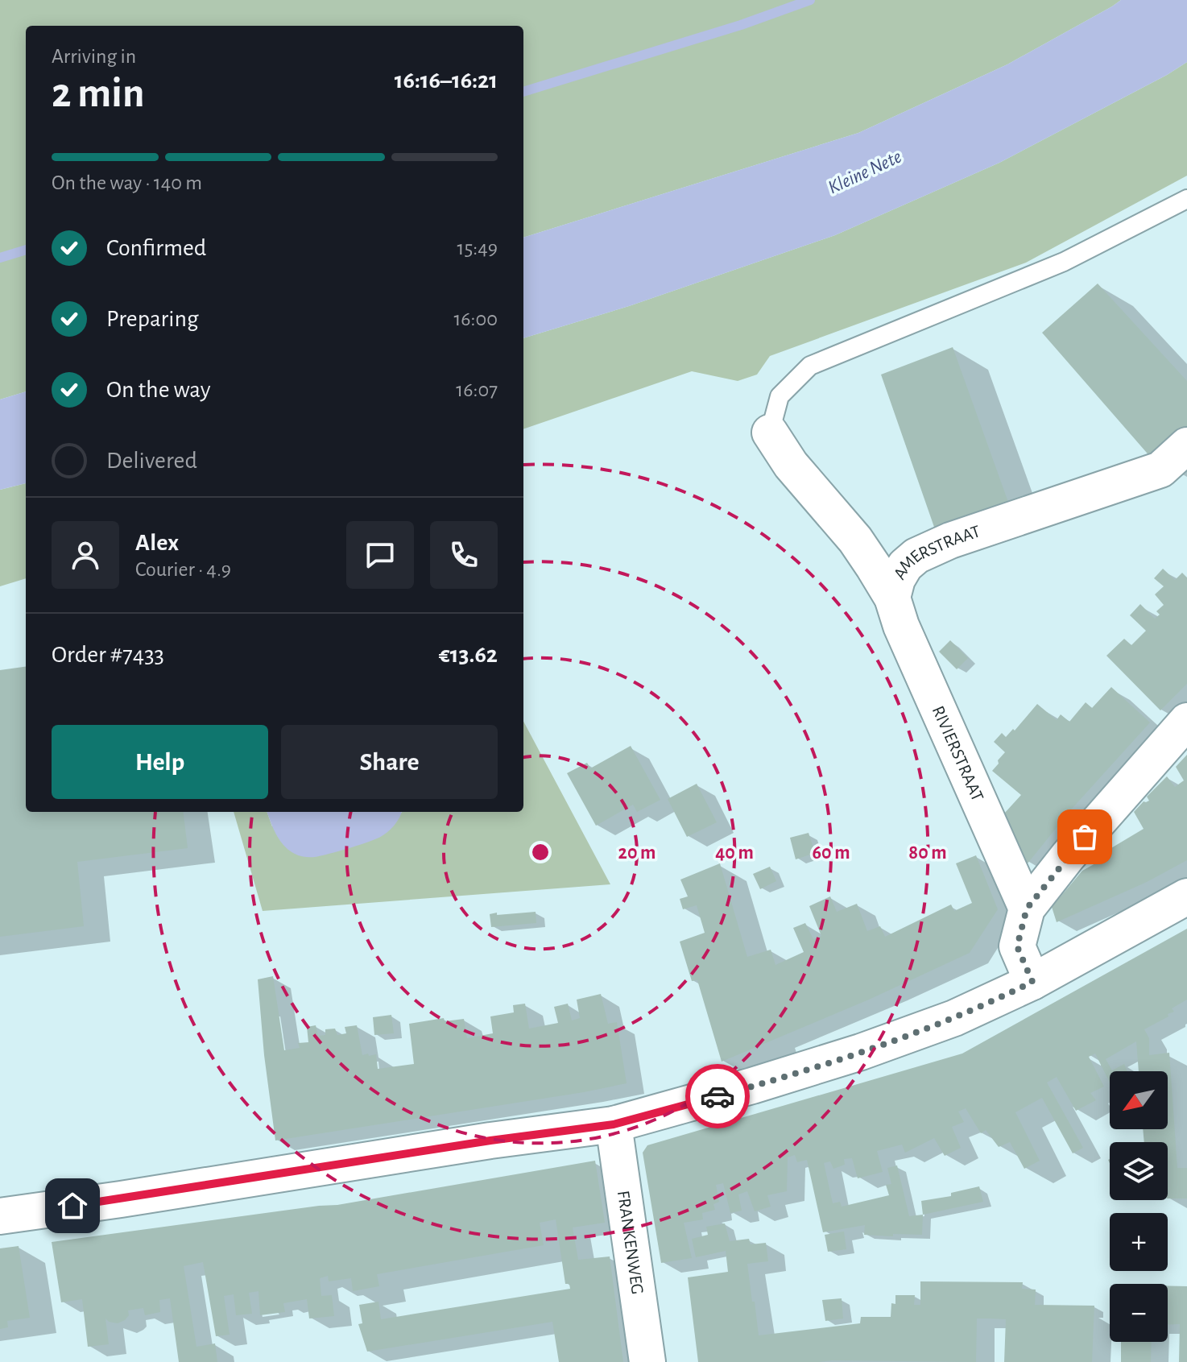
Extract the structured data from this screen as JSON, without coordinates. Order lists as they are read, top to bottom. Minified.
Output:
{"streets":{"street":["AMERSTRAAT","RIVIERSTRAAT","FRANKENWEG"]},"crossings":[["AMERSTRAAT","RIVIERSTRAAT"]],"water":["Kleine Nete"],"north":"bottom left","page":{"heading":["2 min","Arriving in","16:16–16:21"],"panel":["Alex","Courier · 4.9","Order #7433","€13.62"],"bar":"On the way · 140 m","list":[["Confirmed","15:49"],["Preparing","16:00"],["On the way","16:07"],"Delivered"],"buttons":["Help","Share"],"map_buttons":["+","−"]},"rings":["20 m","40 m","60 m","80 m"]}
